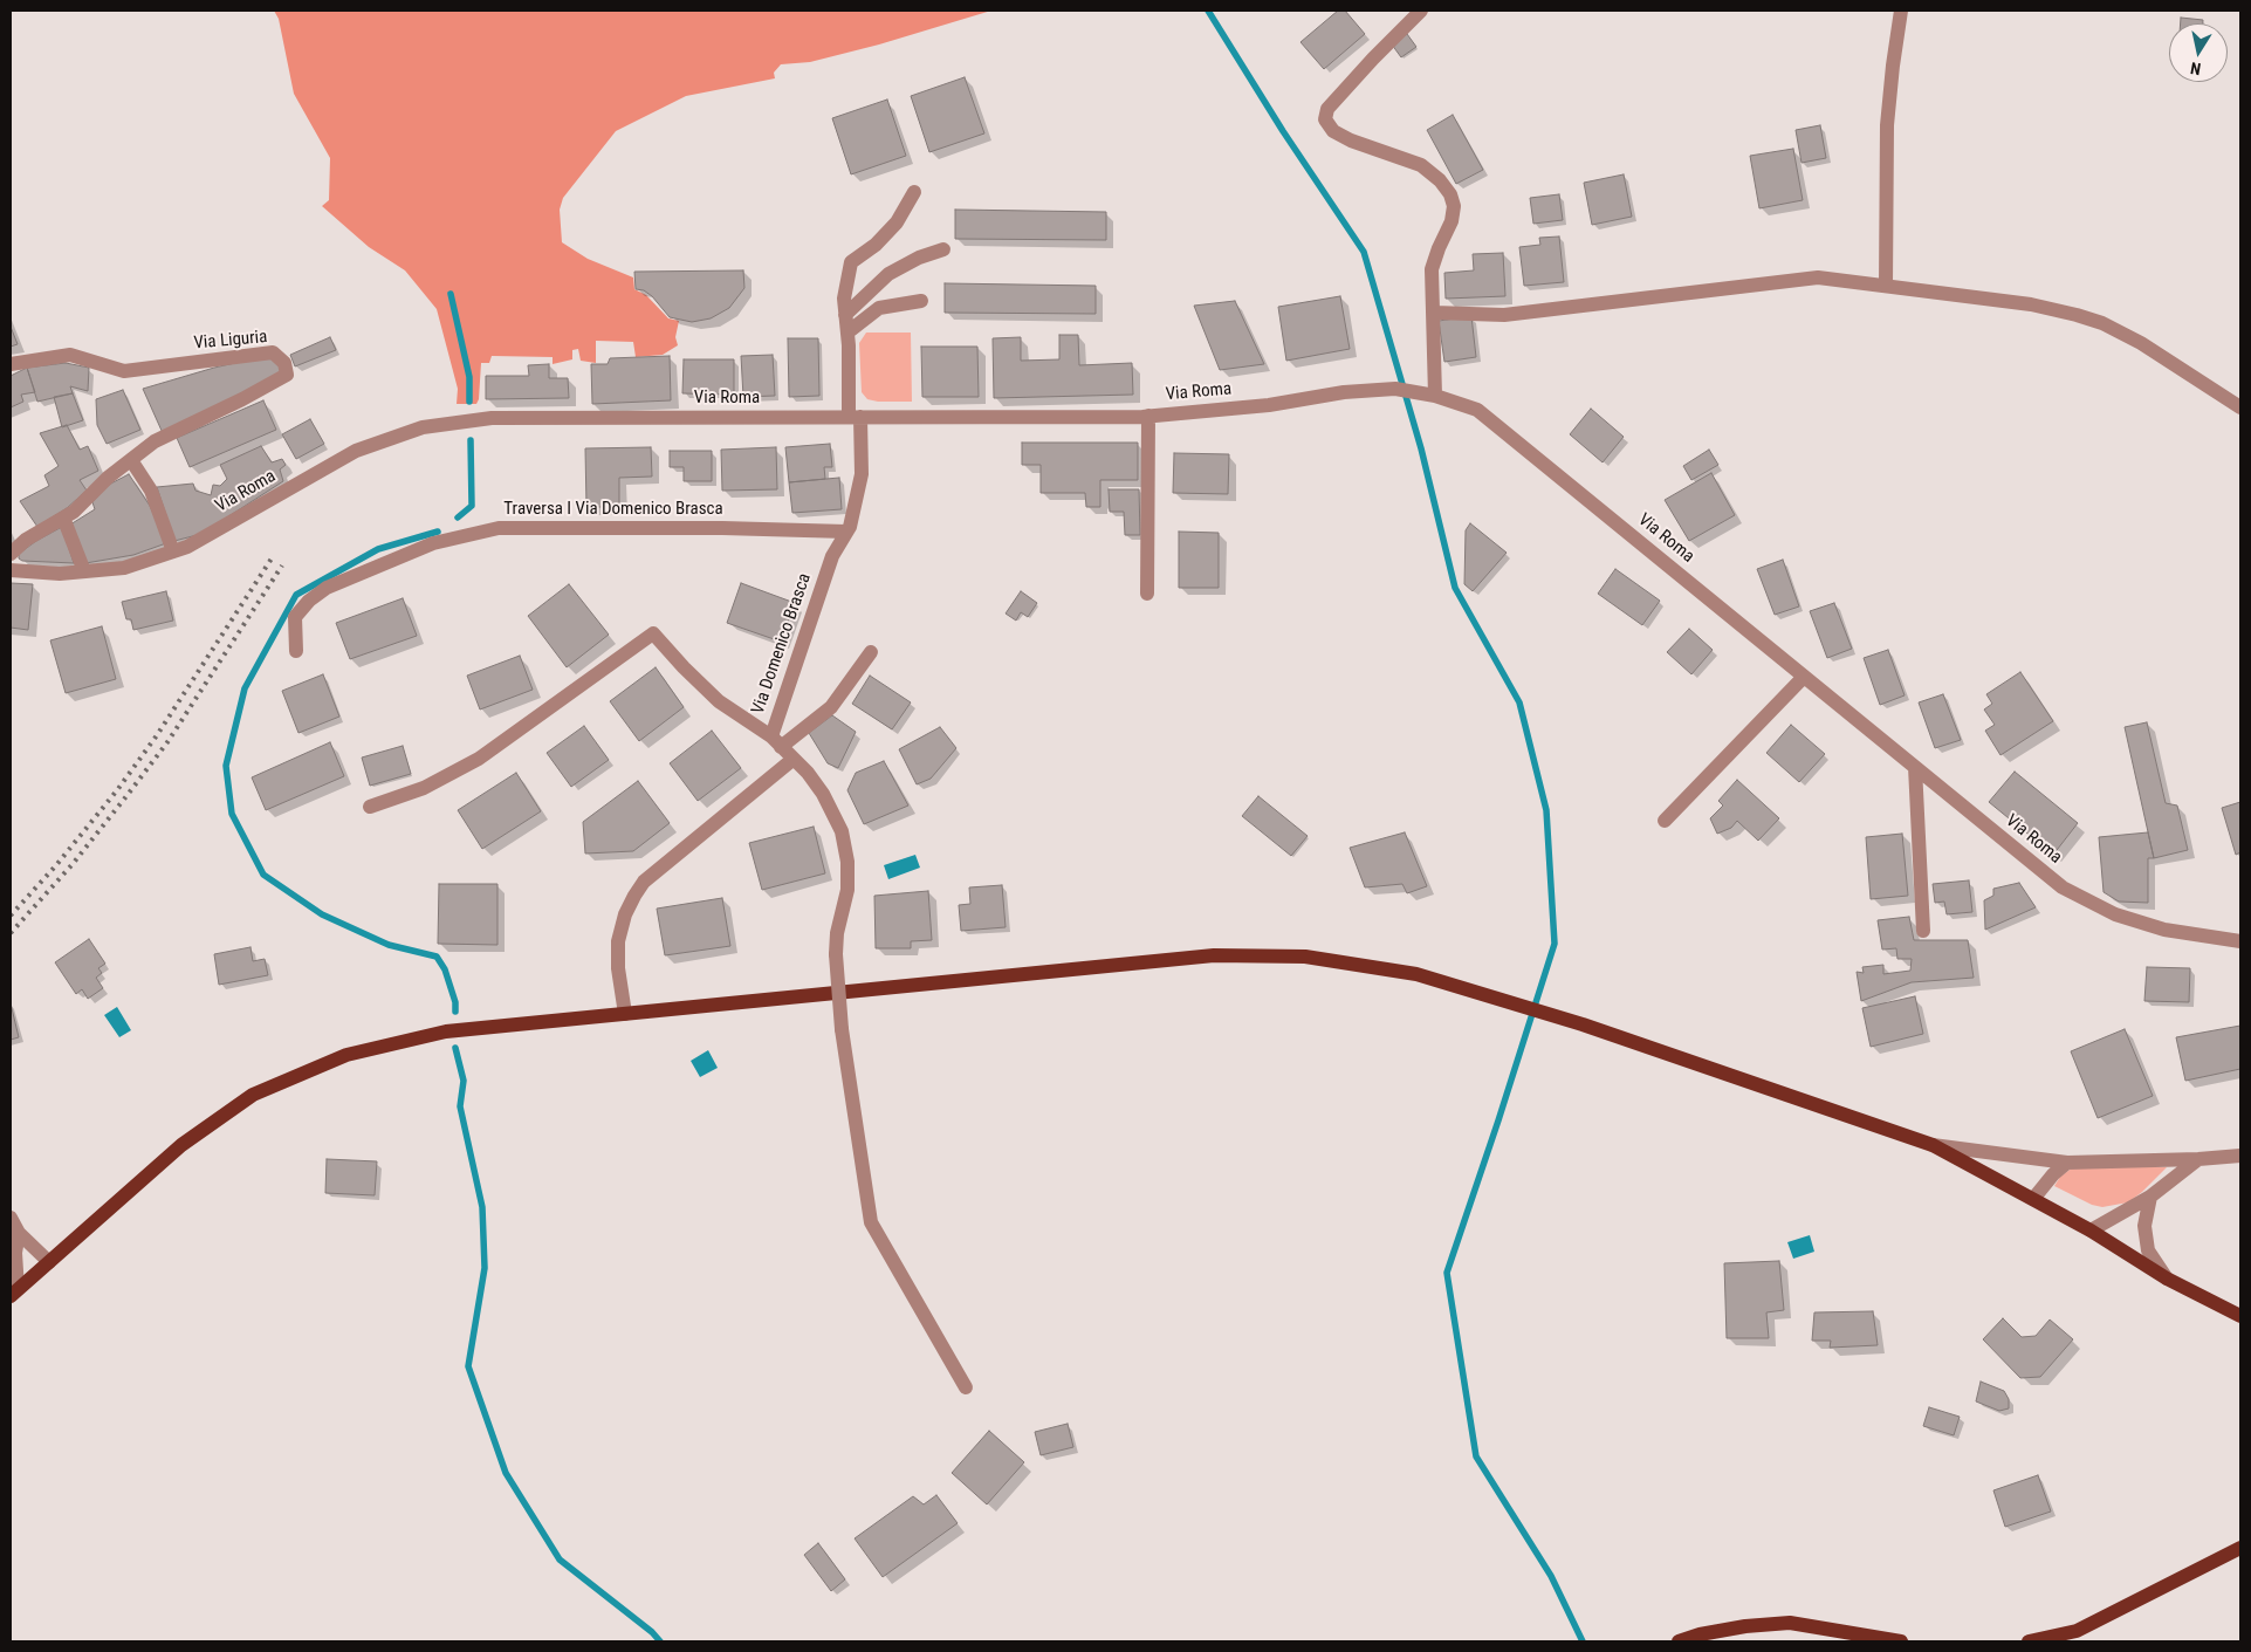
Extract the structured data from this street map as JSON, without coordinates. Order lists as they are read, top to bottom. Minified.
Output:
{"streets":{"street":["Via Liguria","Via Roma","Traversa I Via Domenico Brasca","Via Domenico Brasca"]},"crossings":[["Via Roma","Via Domenico Brasca"],["Traversa I Via Domenico Brasca","Via Domenico Brasca"]],"north":"bottom"}
